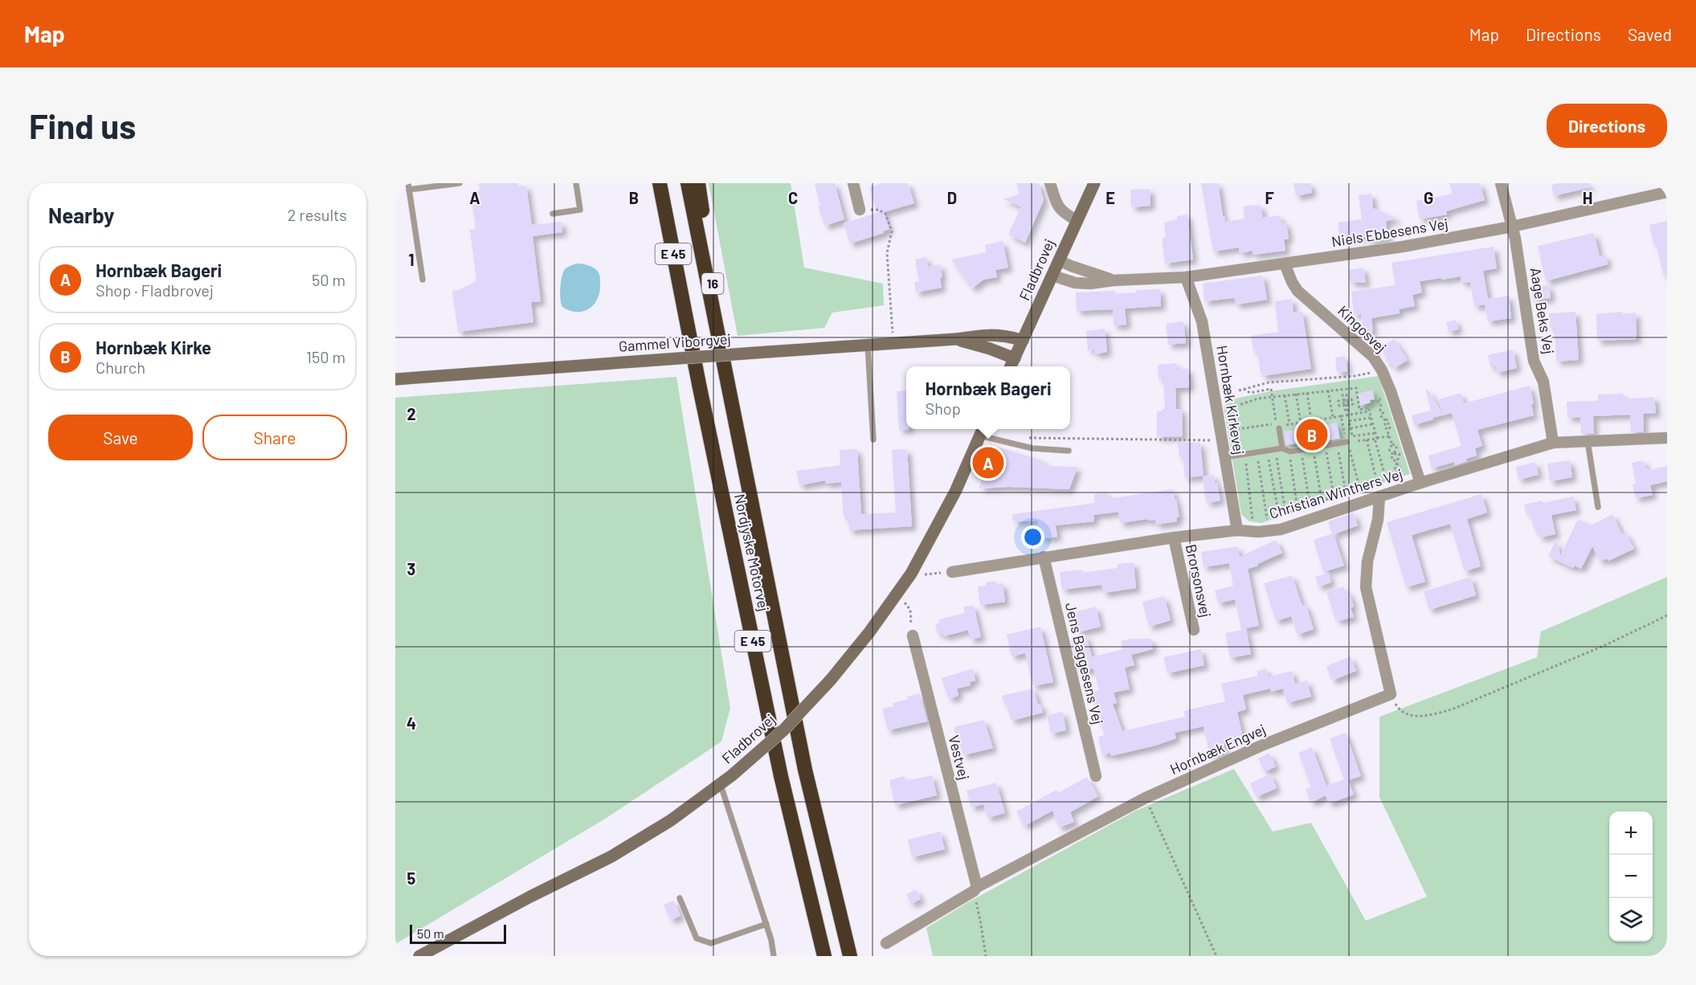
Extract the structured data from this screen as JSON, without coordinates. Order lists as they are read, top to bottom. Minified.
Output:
{"streets":{"highway":["E 45","16","Nordjyske Motorvej"],"main road":["Fladbrovej","Gammel Viborgvej"],"street":["Niels Ebbesens Vej","Aage Beks Vej","Kingosvej","Hornbæk Kirkevej","Christian Winthers Vej","Brorsonsvej","Jens Baggesens Vej","Hornbæk Engvej","Vestvej"]},"crossings":[["Niels Ebbesens Vej","Fladbrovej"],["Niels Ebbesens Vej","Aage Beks Vej"],["Niels Ebbesens Vej","Kingosvej"],["Niels Ebbesens Vej","Hornbæk Kirkevej"],["Fladbrovej","Gammel Viborgvej"],["16","Nordjyske Motorvej"],["Aage Beks Vej","Christian Winthers Vej"],["Kingosvej","Christian Winthers Vej"],["Hornbæk Kirkevej","Christian Winthers Vej"],["Christian Winthers Vej","Brorsonsvej"],["Christian Winthers Vej","Jens Baggesens Vej"],["Hornbæk Engvej","Vestvej"]],"scale_bar":"50 m","page":{"header":"Map","nav":["Map","Directions","Saved"],"buttons":["Directions",["Save","Share"]],"title":"Find us","heading":["Nearby","2 results"],"list":[{"mark":"A","name":"Hornbæk Bageri","note":"Shop · Fladbrovej","value":"50 m"},{"mark":"B","name":"Hornbæk Kirke","note":"Church","value":"150 m"}],"popup":["Hornbæk Bageri","Shop"],"pins":["B","A"],"map_buttons":["+","−"],"scale":"50 m"},"grid":{"columns":["A","B","C","D","E","F","G","H"],"rows":["1","2","3","4","5"]}}
